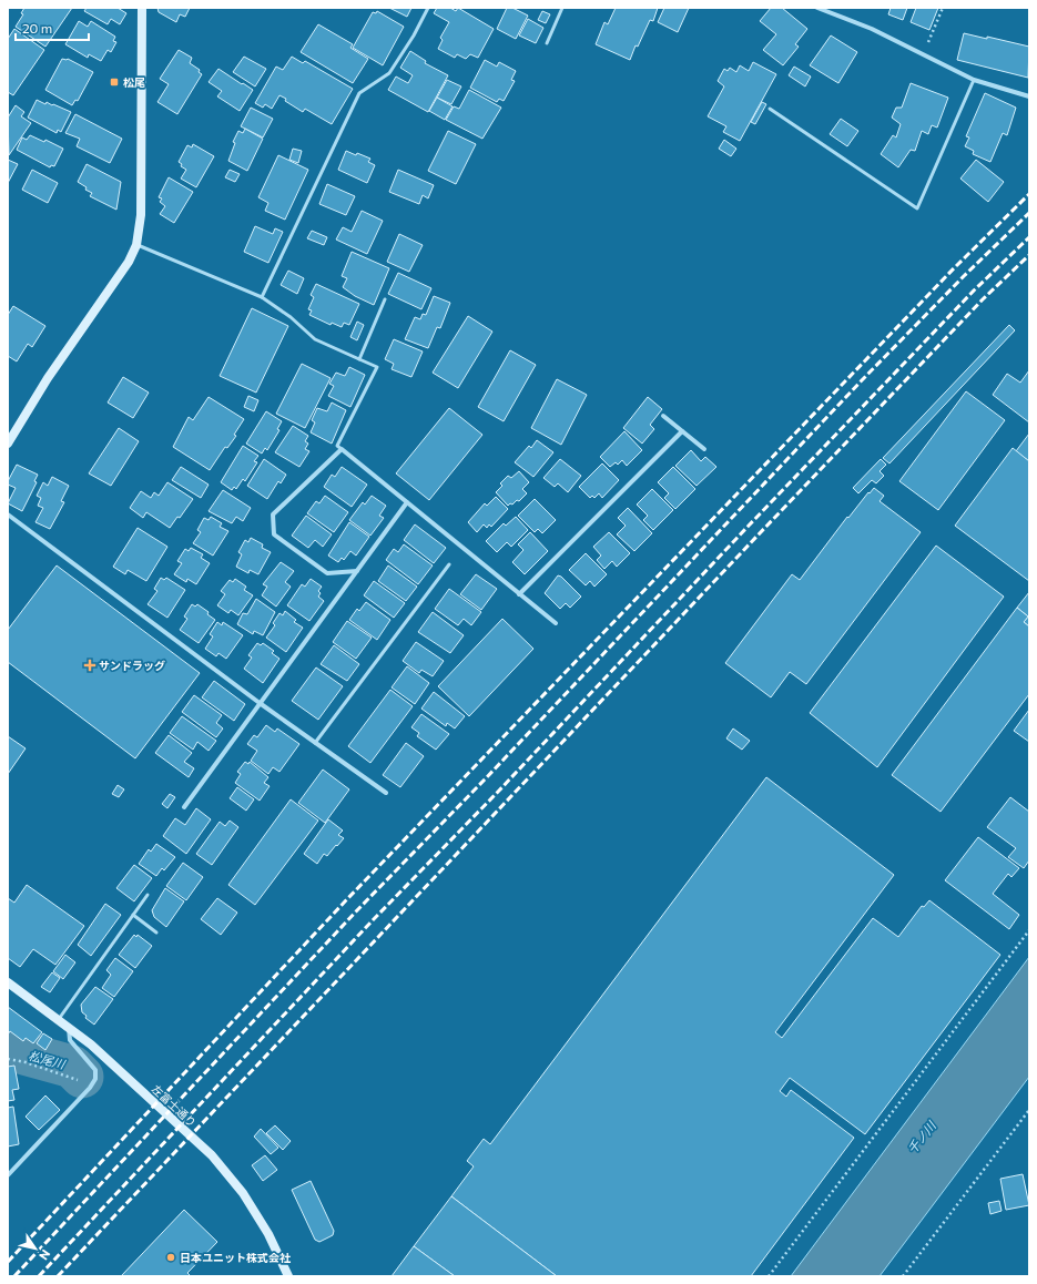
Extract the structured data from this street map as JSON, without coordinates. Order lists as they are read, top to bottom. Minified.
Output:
{"streets":{"street":["左富士通り"]},"water":["松尾川","千ノ川"],"places":{"transit":["松尾"],"health":["サンドラッグ"],"other":["日本ユニット株式会社"]},"scale_bar":"20 m","north":"bottom right"}
